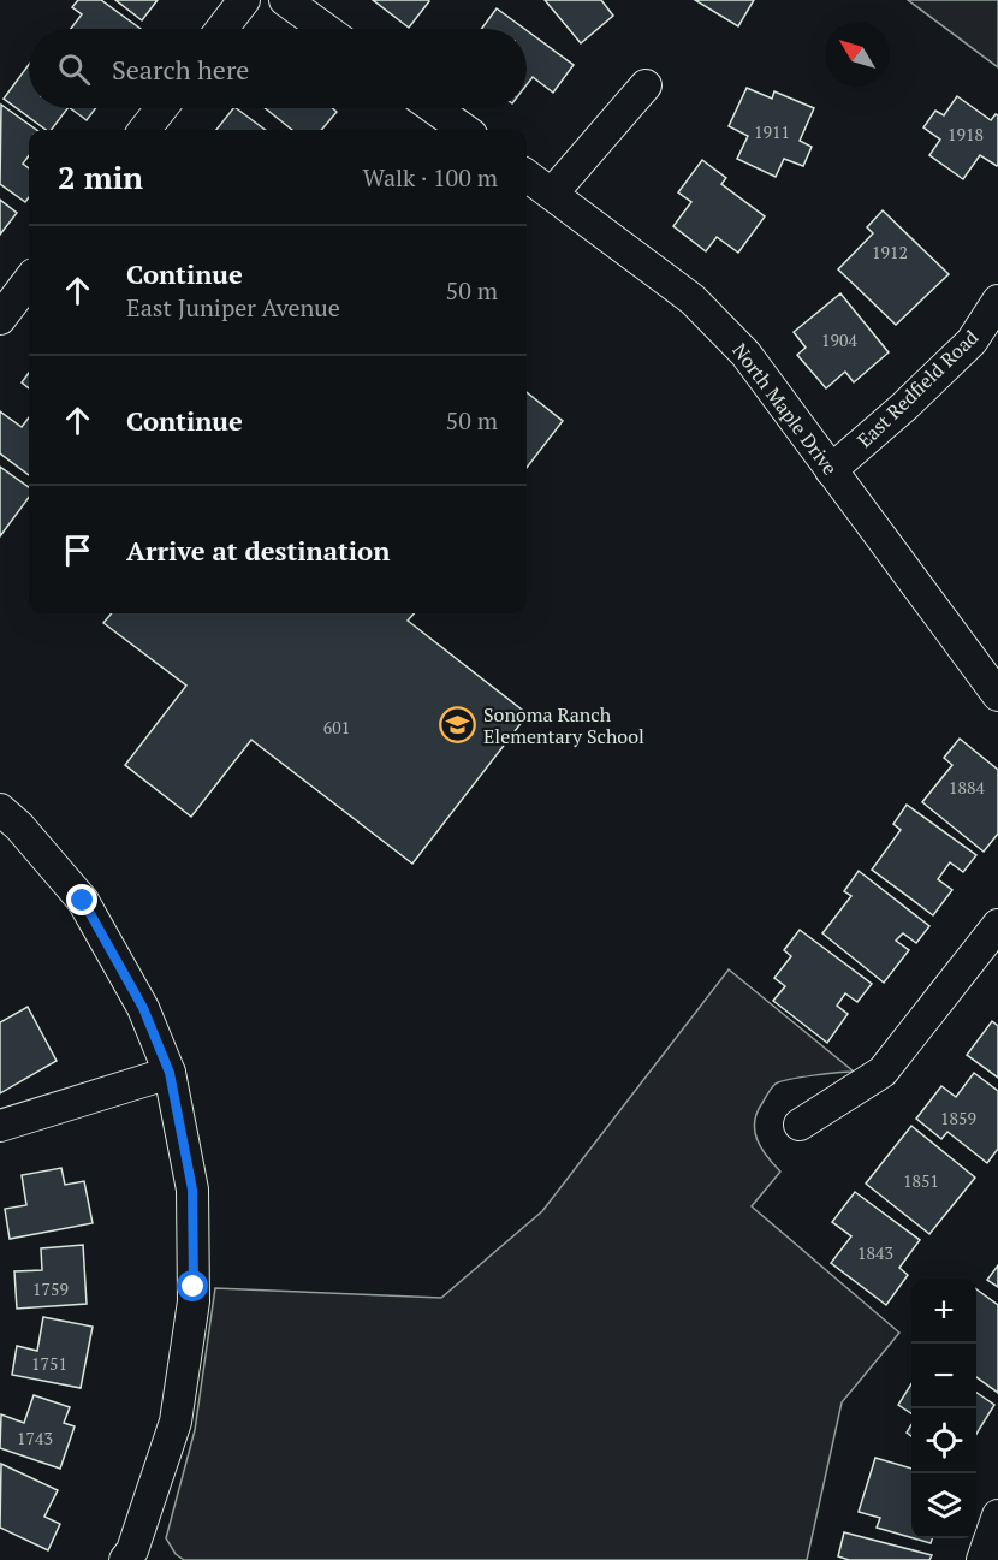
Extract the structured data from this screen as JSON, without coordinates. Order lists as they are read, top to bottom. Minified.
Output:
{"streets":{"street":["East Redfield Road","North Maple Drive"]},"crossings":[["East Redfield Road","North Maple Drive"]],"places":{"school or university":["Sonoma Ranch Elementary School"]},"house_numbers":["1911","1918","1912","1904","601","1884","1859","1851","1843","1759","1751","1743"],"north":"top left","page":{"search":"Search here","heading":["2 min","Walk · 100 m"],"list":[["Continue","East Juniper Avenue","50 m"],["Continue","50 m"],"Arrive at destination"],"map_buttons":["+","−"]}}
